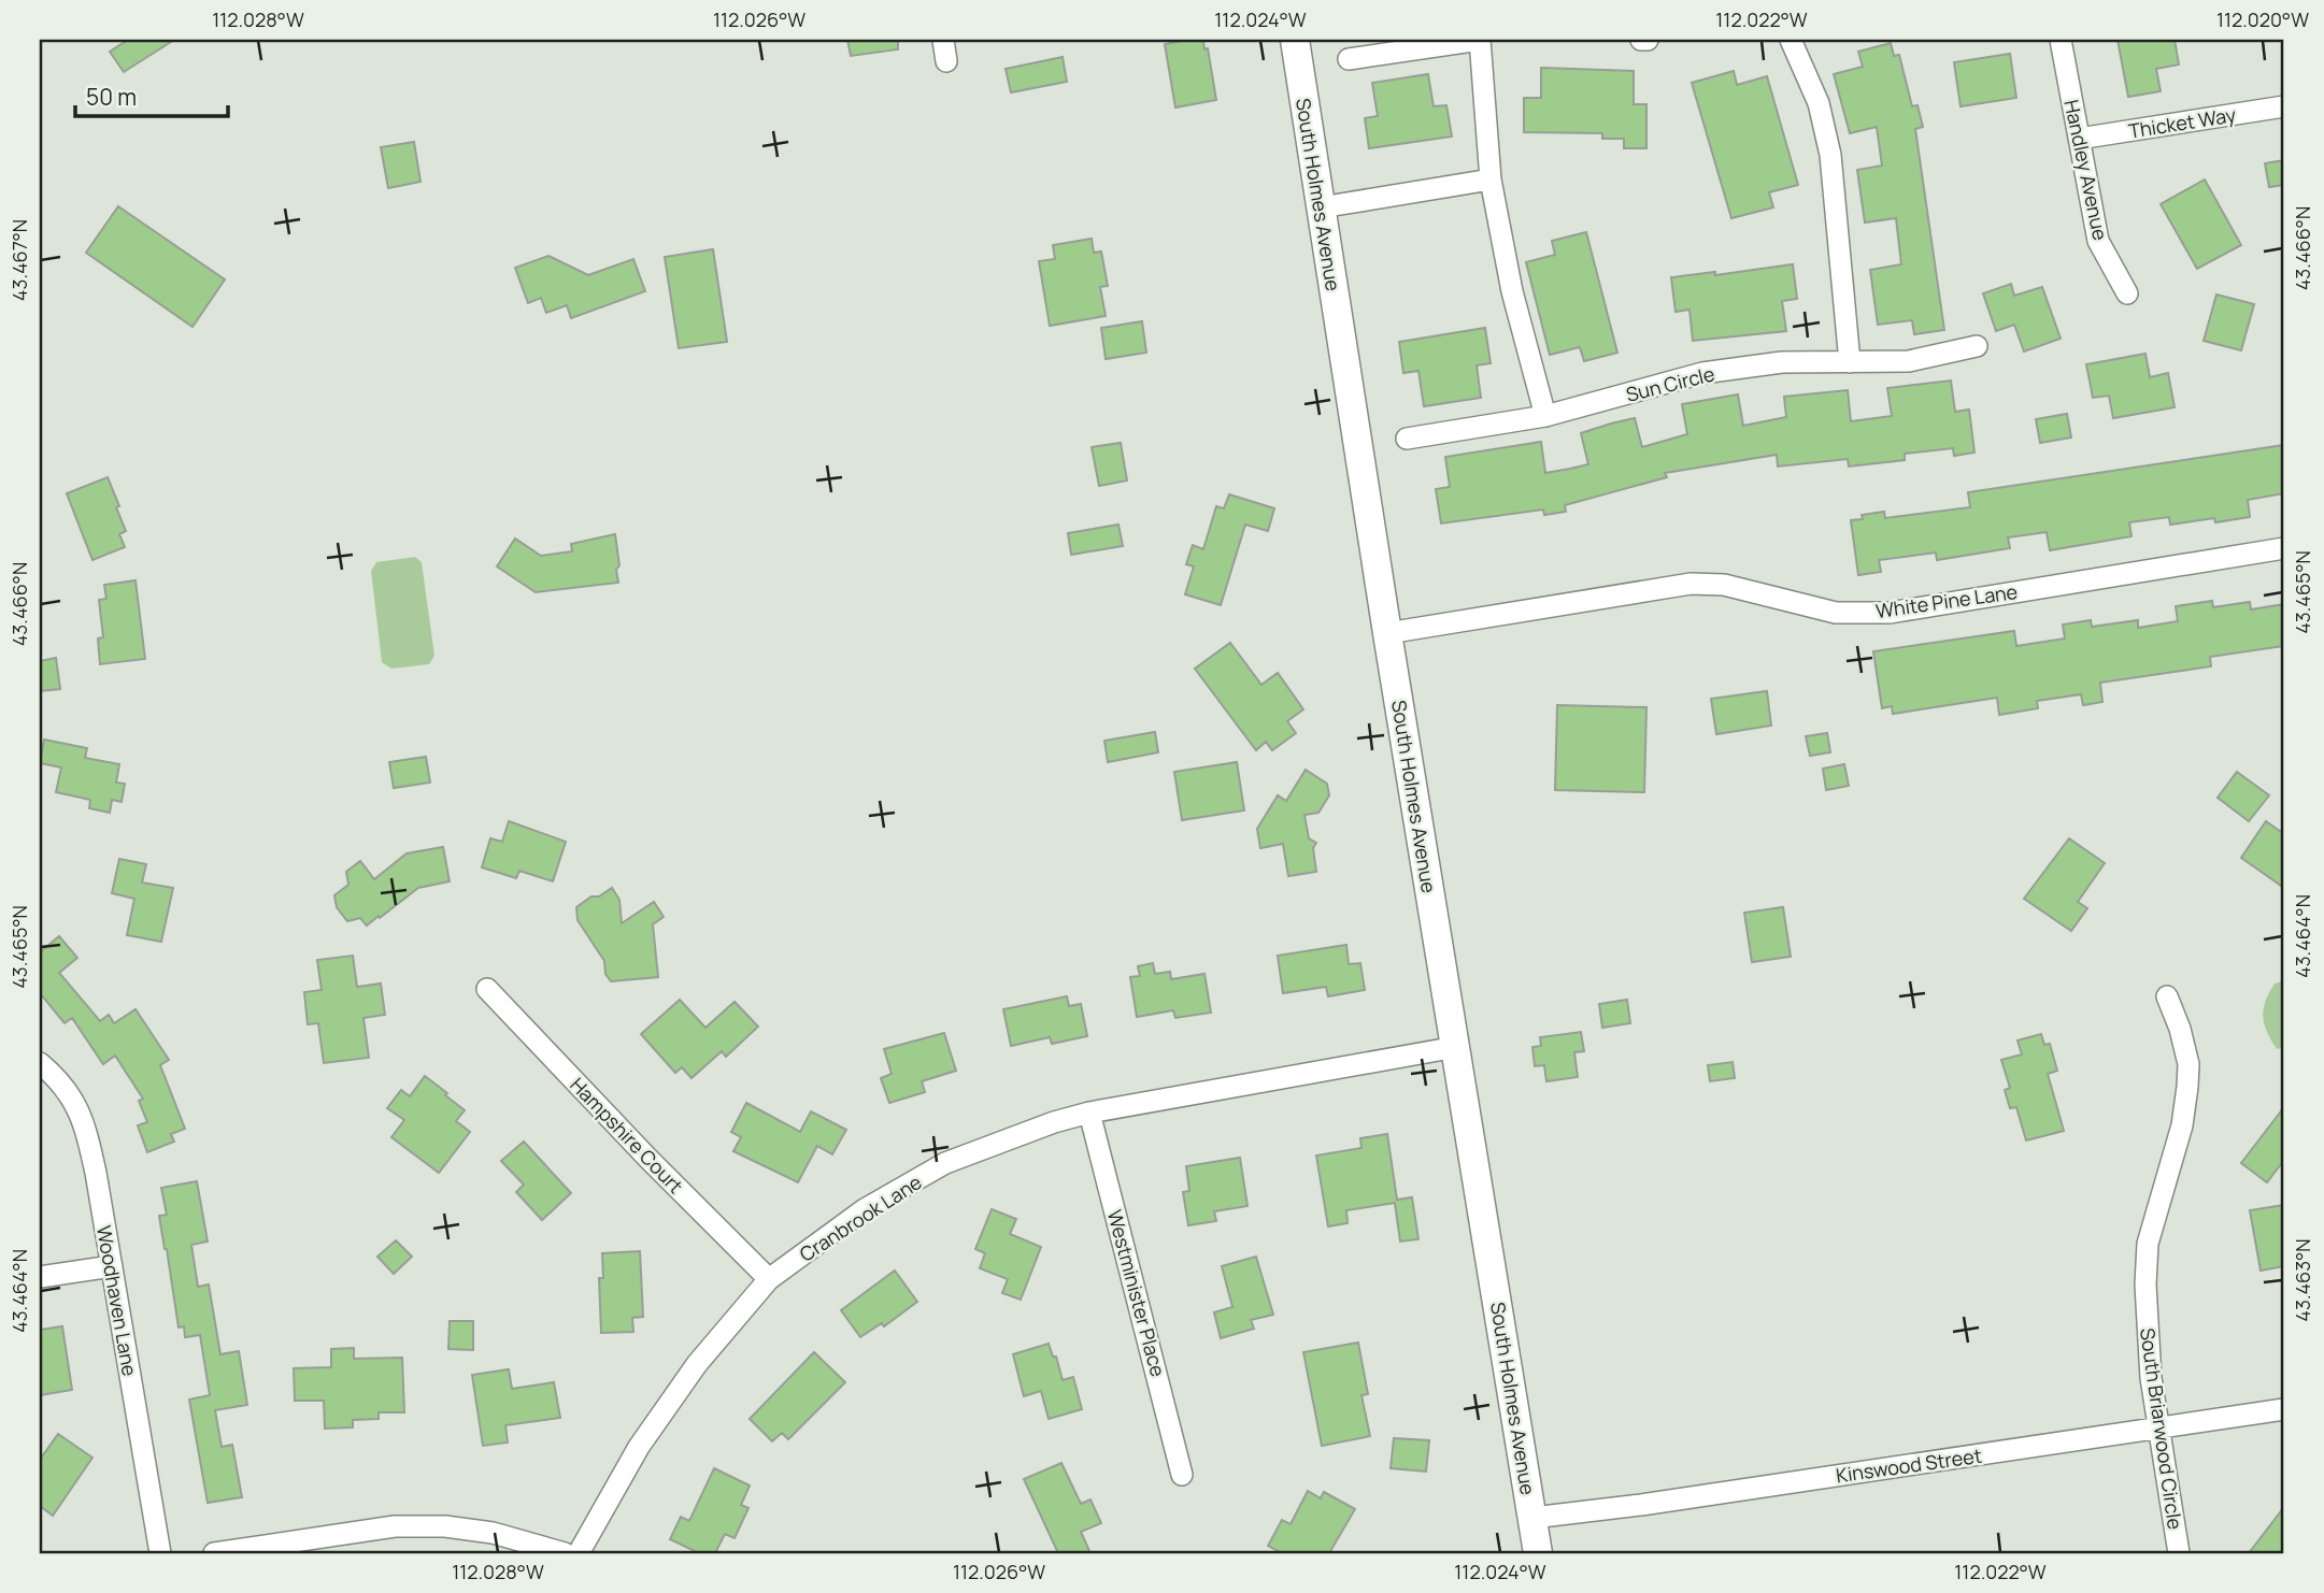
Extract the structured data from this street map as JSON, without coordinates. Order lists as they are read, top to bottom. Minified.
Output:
{"streets":{"street":["Thicket Way","Handley Avenue","South Holmes Avenue","Sun Circle","White Pine Lane","Hampshire Court","Cranbrook Lane","Westminister Place","Woodhaven Lane","South Briarwood Circle","Kinswood Street"]},"crossings":[["Thicket Way","Handley Avenue"],["South Holmes Avenue","White Pine Lane"],["South Holmes Avenue","Cranbrook Lane"],["South Holmes Avenue","Kinswood Street"],["Hampshire Court","Cranbrook Lane"],["Cranbrook Lane","Westminister Place"],["South Briarwood Circle","Kinswood Street"]],"scale_bar":"50 m","coordinates":["112.028°W","112.026°W","112.024°W","112.022°W","112.020°W","43.466°N","43.467°N","43.465°N","43.464°N","43.463°N"]}
